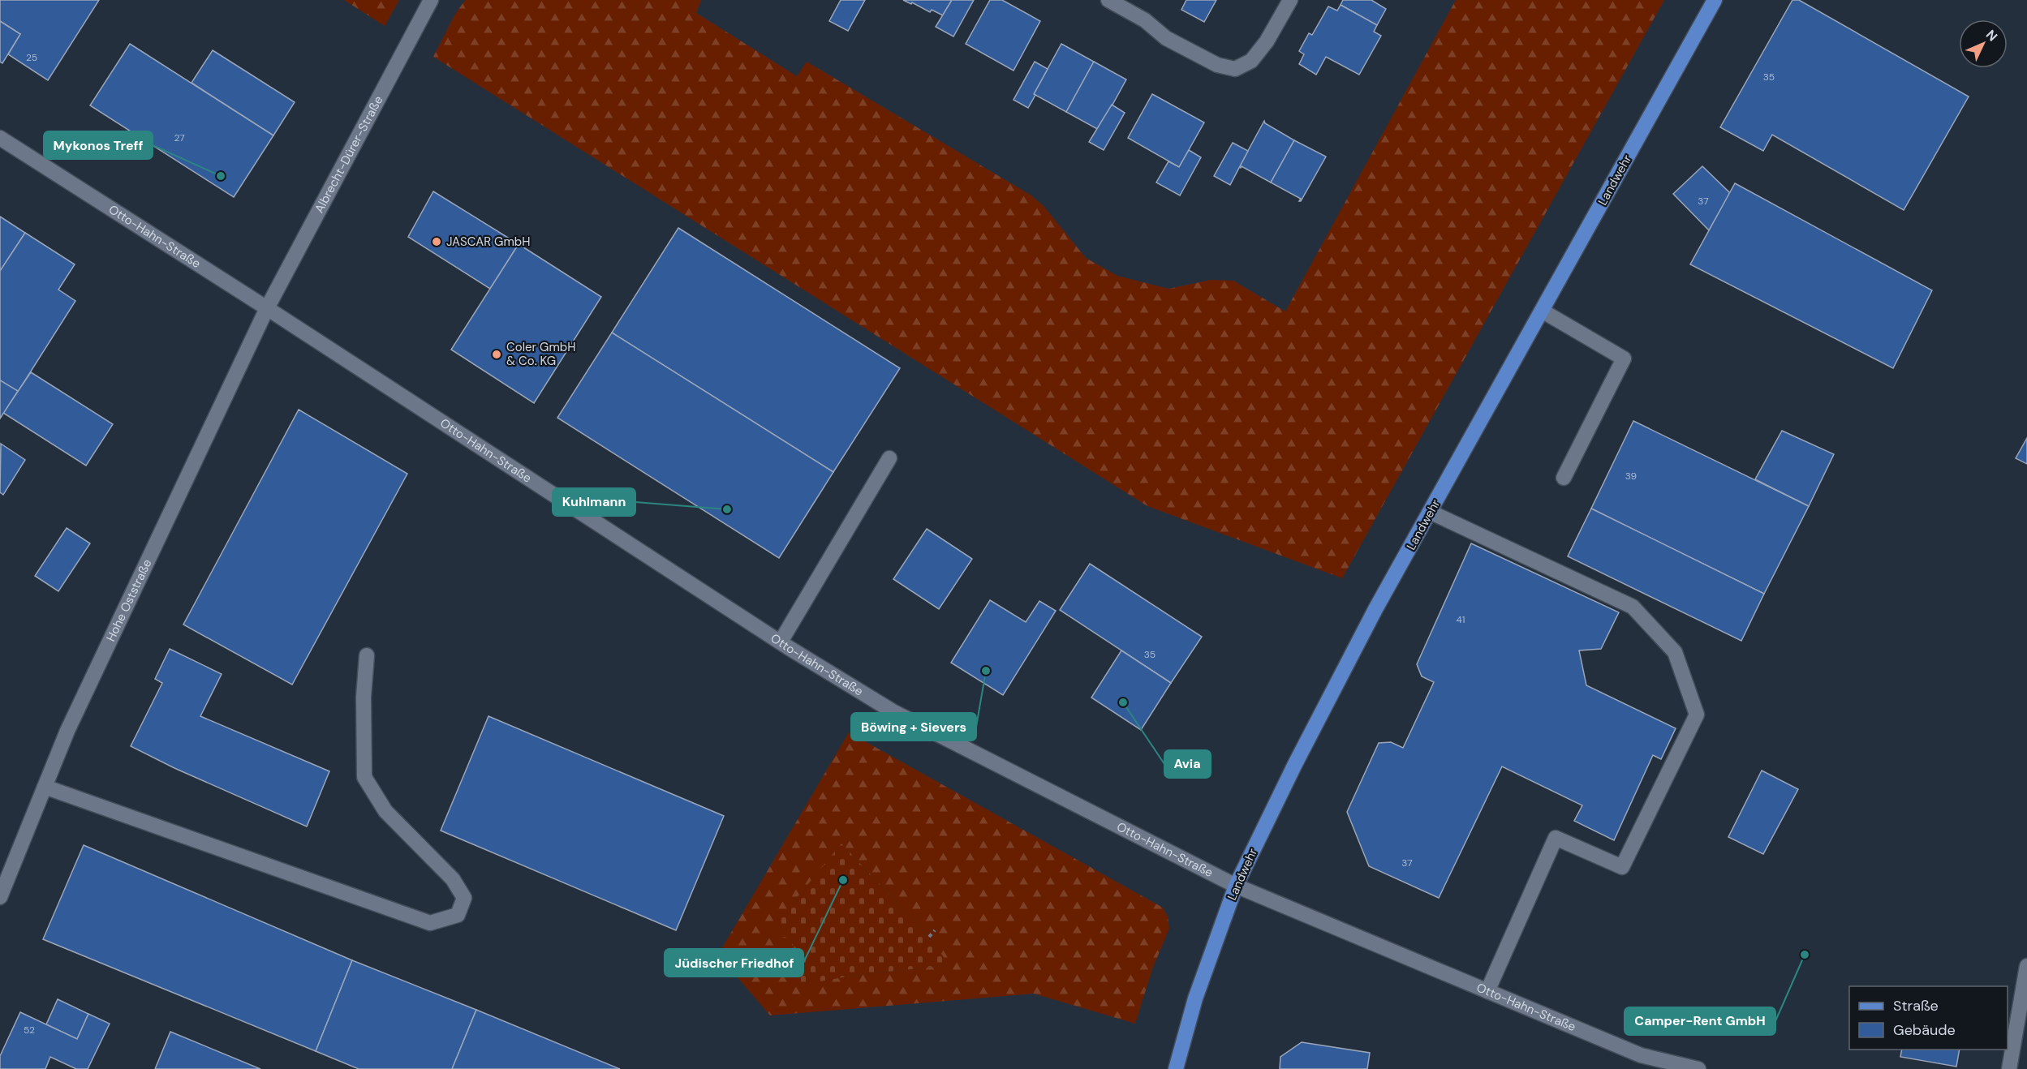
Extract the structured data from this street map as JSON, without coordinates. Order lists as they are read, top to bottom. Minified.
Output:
{"streets":{"main road":["Landwehr"],"street":["Albrecht-Dürer-Straße","Otto-Hahn-Straße","Hohe Oststraße"]},"crossings":[["Albrecht-Dürer-Straße","Otto-Hahn-Straße"],["Albrecht-Dürer-Straße","Hohe Oststraße"],["Landwehr","Otto-Hahn-Straße"],["Otto-Hahn-Straße","Hohe Oststraße"]],"places":["Mykonos Treff","JASCAR GmbH","Coler GmbH & Co. KG","Kuhlmann","Böwing + Sievers","Avia","Jüdischer Friedhof","Camper-Rent GmbH"],"house_numbers":["25","35","27","37","39","41","35","37","52"],"legend":["Straße","Gebäude"],"north":"top right"}
